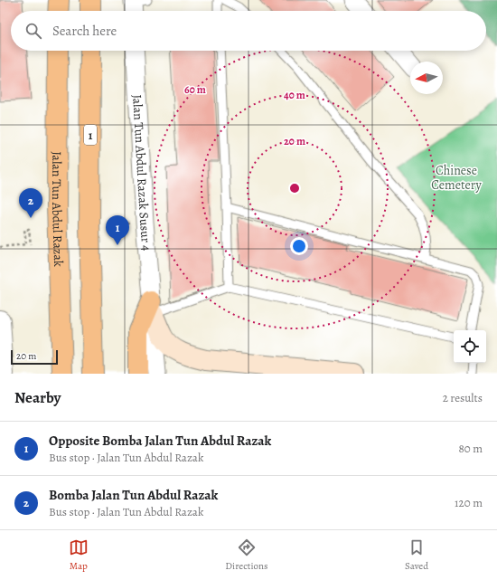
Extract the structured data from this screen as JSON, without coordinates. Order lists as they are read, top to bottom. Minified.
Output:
{"streets":{"highway":["1","Jalan Tun Abdul Razak"],"street":["Jalan Tun Abdul Razak Susur 4"]},"parks":["Chinese Cemetery"],"scale_bar":"20 m","north":"left","page":{"search":"Search here","pins":["2","1"],"scale":"20 m","heading":["Nearby","2 results"],"list":[{"mark":"1","name":"Opposite Bomba Jalan Tun Abdul Razak","note":"Bus stop · Jalan Tun Abdul Razak","value":"80 m"},{"mark":"2","name":"Bomba Jalan Tun Abdul Razak","note":"Bus stop · Jalan Tun Abdul Razak","value":"120 m"}],"nav":["Map","Directions","Saved"]},"rings":["60 m","40 m","20 m"]}
